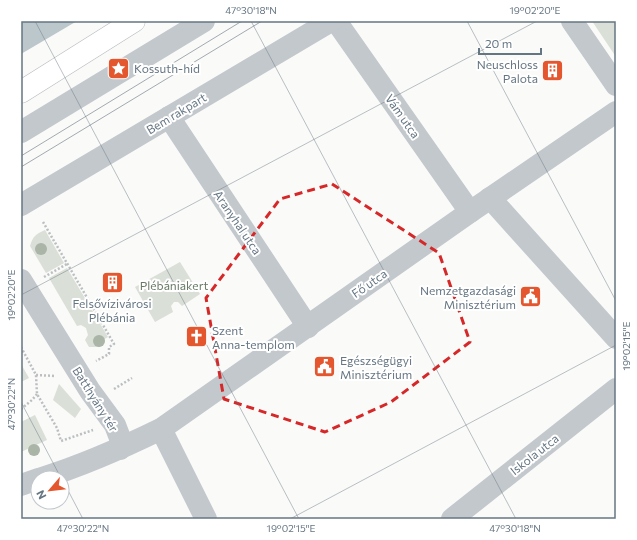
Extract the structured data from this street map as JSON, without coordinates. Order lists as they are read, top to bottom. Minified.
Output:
{"streets":{"street":["Bem rakpart","Vám utca","Aranyhal utca","Fő utca","Batthyány tér","Iskola utca"]},"crossings":[["Bem rakpart","Aranyhal utca"],["Vám utca","Fő utca"],["Aranyhal utca","Fő utca"],["Fő utca","Batthyány tér"]],"parks":["Plébániakert"],"places":{"place":["Kossuth-híd"],"building":["Neuschloss Palota","Felsővízivárosi Plébánia"],"public building":["Nemzetgazdasági Minisztérium","Egészségügyi Minisztérium"],"church":["Szent Anna-templom"]},"scale_bar":"20 m","north":"bottom left","coordinates":["47°30'18\"N","19°02'20\"E","19°02'15\"E","47°30'22\"N"]}
